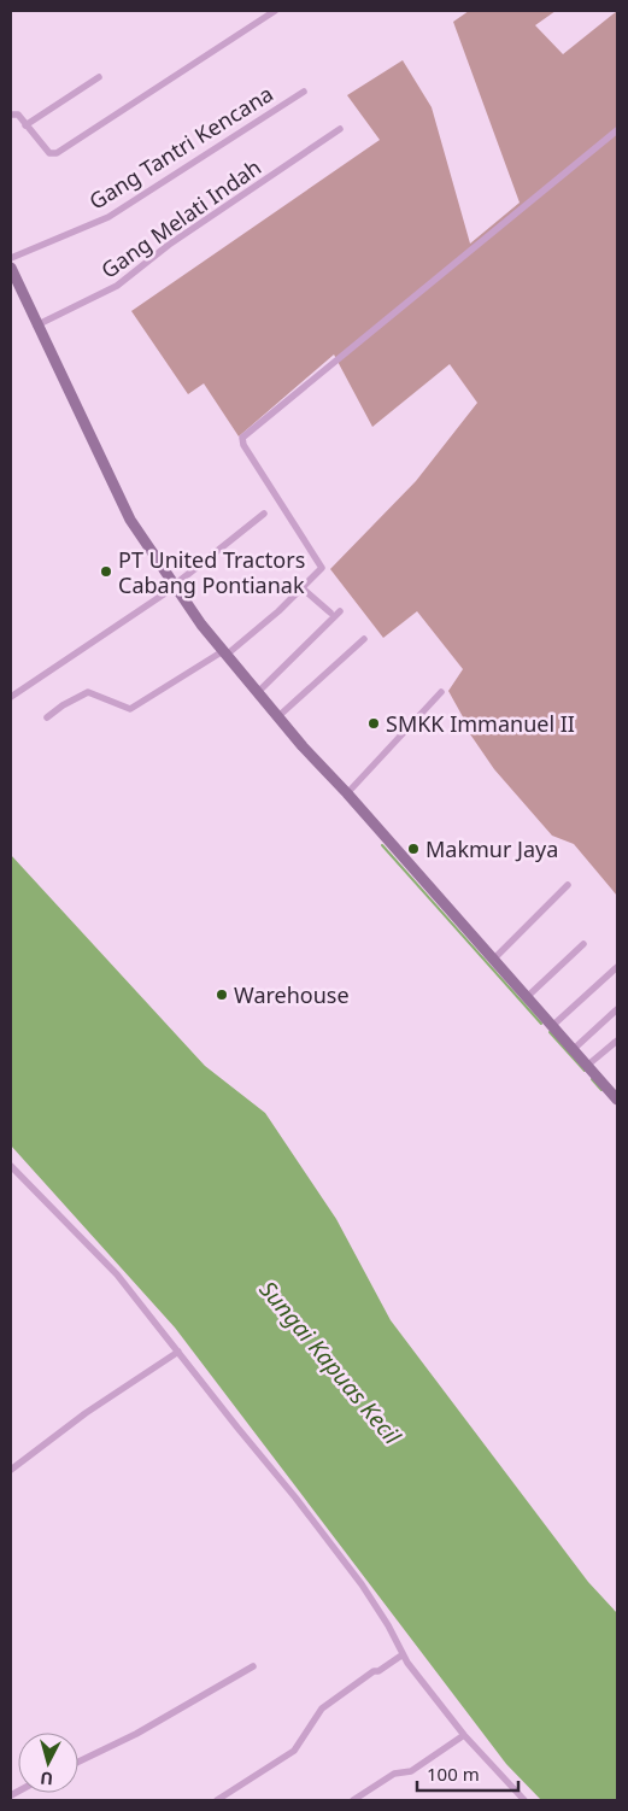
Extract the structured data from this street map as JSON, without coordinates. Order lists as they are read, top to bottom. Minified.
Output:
{"streets":{"street":["Gang Tantri Kencana","Gang Melati Indah"]},"water":["Sungai Kapuas Kecil"],"places":["PT United Tractors Cabang Pontianak","SMKK Immanuel II","Makmur Jaya","Warehouse"],"scale_bar":"100 m","north":"bottom"}
